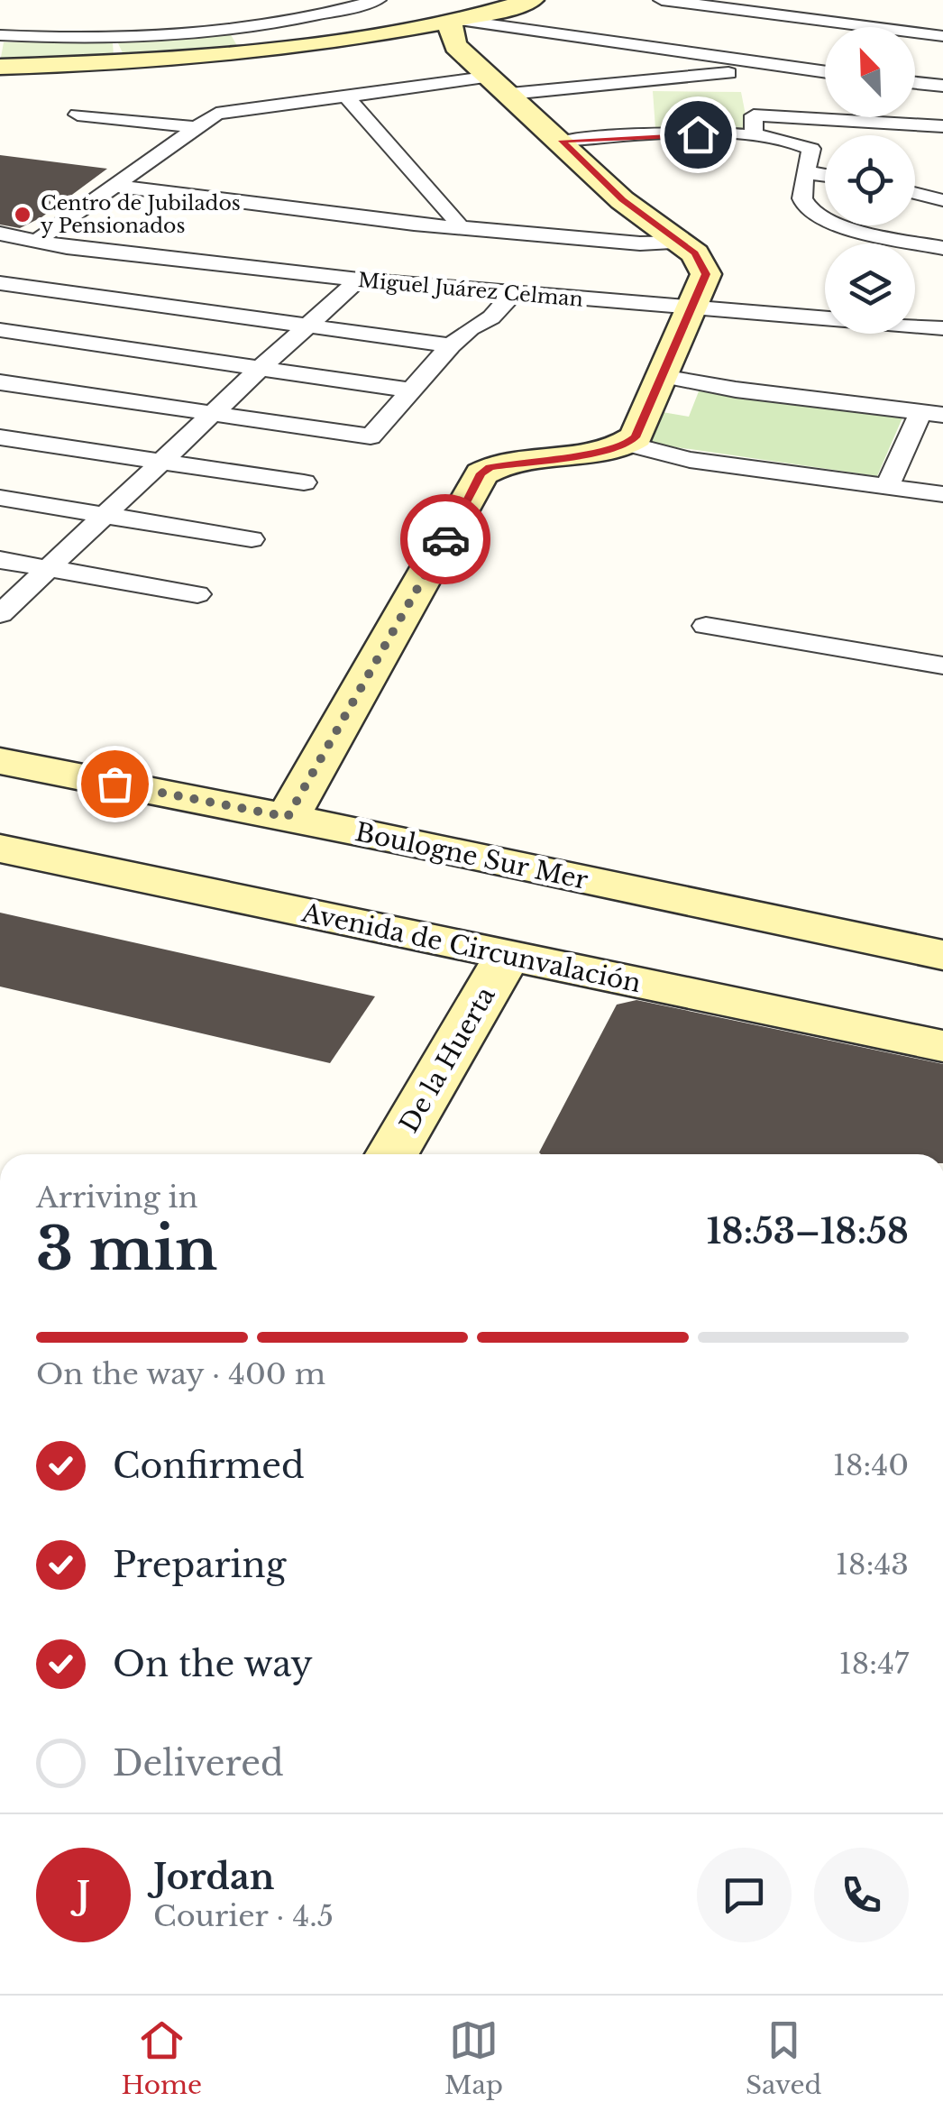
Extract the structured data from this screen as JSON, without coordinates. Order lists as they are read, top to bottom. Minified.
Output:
{"streets":{"street":["Miguel Juárez Celman","Boulogne Sur Mer","Avenida de Circunvalación","De la Huerta"]},"crossings":[["Avenida de Circunvalación","De la Huerta"]],"places":["Centro de Jubilados y Pensionados"],"north":"top left","page":{"heading":["3 min","Arriving in","18:53–18:58"],"panel":["Jordan","Courier · 4.5"],"bar":"On the way · 400 m","list":[["Confirmed","18:40"],["Preparing","18:43"],["On the way","18:47"],"Delivered"],"round":"J","tabs":["Home","Map","Saved"]}}
